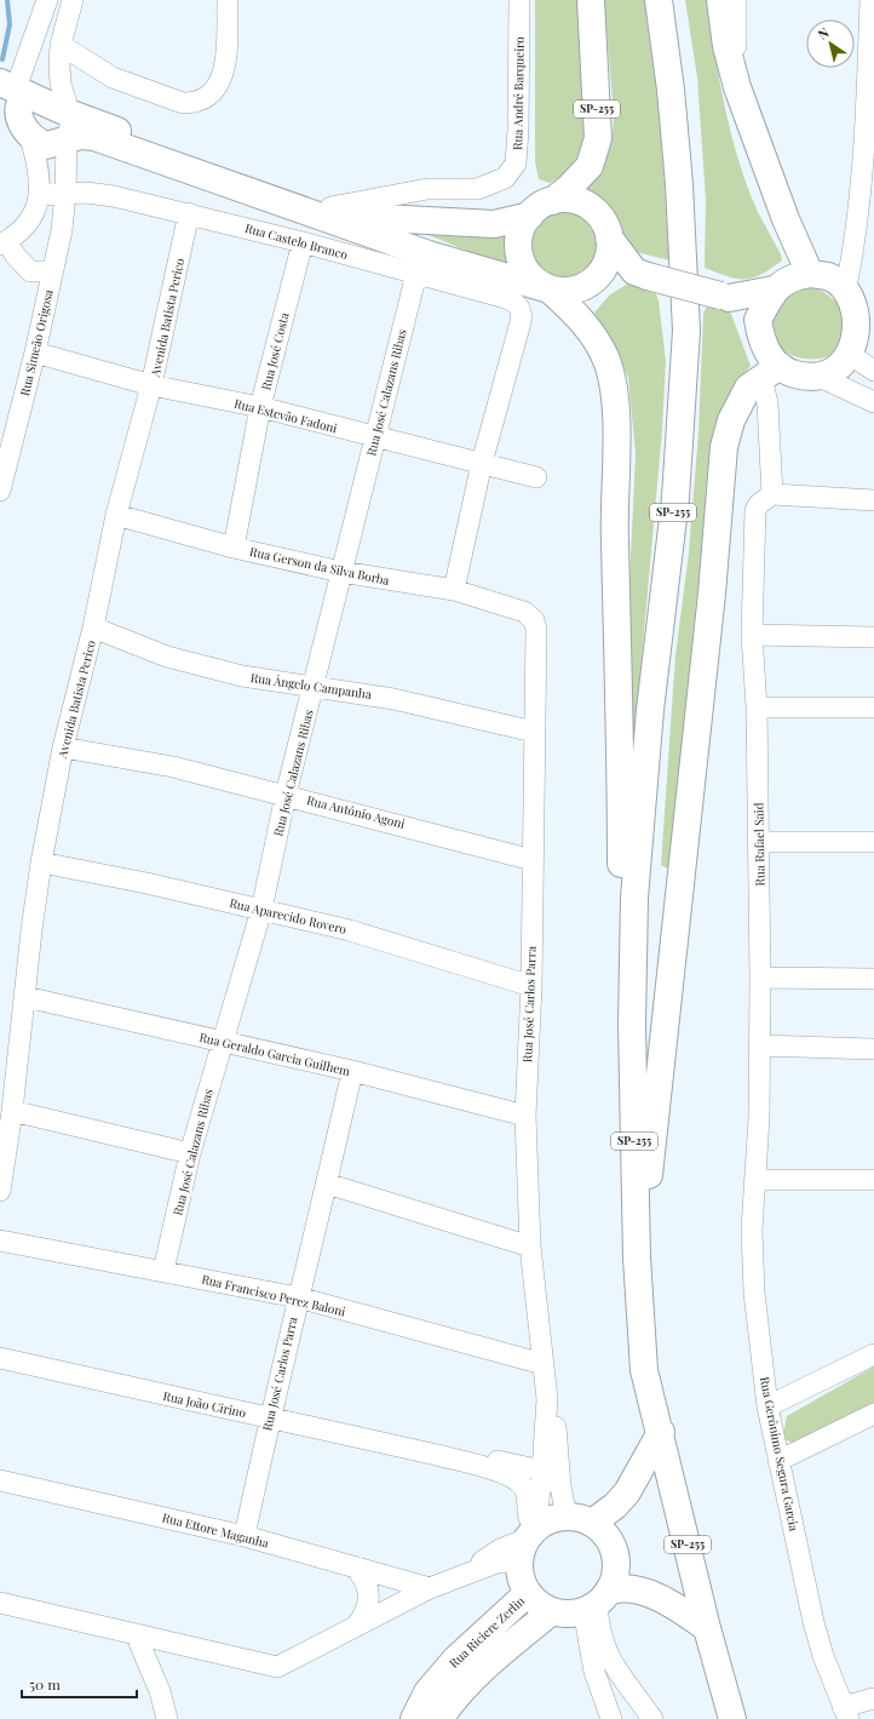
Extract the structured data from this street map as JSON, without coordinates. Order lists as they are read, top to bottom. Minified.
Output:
{"streets":{"main road":["SP-255","Rua Riciere Zerlin"],"street":["Rua André Barqueiro","Rua Castelo Branco","Avenida Batista Perico","Rua Simeão Origosa","Rua José Costa","Rua José Calazans Ribas","Rua Estevão Fadoni","Rua Gerson da Silva Borba","Rua Ângelo Campanha","Rua Antônio Agoni","Rua Rafael Said","Rua Aparecido Rovero","Rua José Carlos Parra","Rua Geraldo Garcia Guilhem","Rua Francisco Perez Baloni","Rua João Cirino","Rua Gerônimo Segura Garcia","Rua Ettore Maganha"]},"crossings":[["Rua Castelo Branco","Avenida Batista Perico"],["Rua Castelo Branco","Rua Simeão Origosa"],["Rua Castelo Branco","Rua José Costa"],["Rua Castelo Branco","Rua José Calazans Ribas"],["Rua Castelo Branco","Rua Estevão Fadoni"],["Avenida Batista Perico","Rua Estevão Fadoni"],["Avenida Batista Perico","Rua Gerson da Silva Borba"],["Avenida Batista Perico","Rua Ângelo Campanha"],["Avenida Batista Perico","Rua Antônio Agoni"],["Avenida Batista Perico","Rua Aparecido Rovero"],["Avenida Batista Perico","Rua Geraldo Garcia Guilhem"],["Rua Simeão Origosa","Rua Estevão Fadoni"],["Rua José Costa","Rua Estevão Fadoni"],["Rua José Costa","Rua Gerson da Silva Borba"],["Rua José Calazans Ribas","Rua Estevão Fadoni"],["Rua José Calazans Ribas","Rua Gerson da Silva Borba"],["Rua José Calazans Ribas","Rua Ângelo Campanha"],["Rua José Calazans Ribas","Rua Antônio Agoni"],["Rua José Calazans Ribas","Rua Aparecido Rovero"],["Rua José Calazans Ribas","Rua Geraldo Garcia Guilhem"],["Rua José Calazans Ribas","Rua Francisco Perez Baloni"],["Rua Gerson da Silva Borba","Rua José Carlos Parra"],["Rua Ângelo Campanha","Rua José Carlos Parra"],["Rua Antônio Agoni","Rua José Carlos Parra"],["Rua Rafael Said","Rua Gerônimo Segura Garcia"],["Rua Aparecido Rovero","Rua José Carlos Parra"],["Rua José Carlos Parra","Rua Geraldo Garcia Guilhem"],["Rua José Carlos Parra","Rua Francisco Perez Baloni"],["Rua José Carlos Parra","Rua João Cirino"],["Rua José Carlos Parra","Rua Ettore Maganha"],["Rua José Carlos Parra","Rua Riciere Zerlin"]],"scale_bar":"50 m","north":"top left"}
